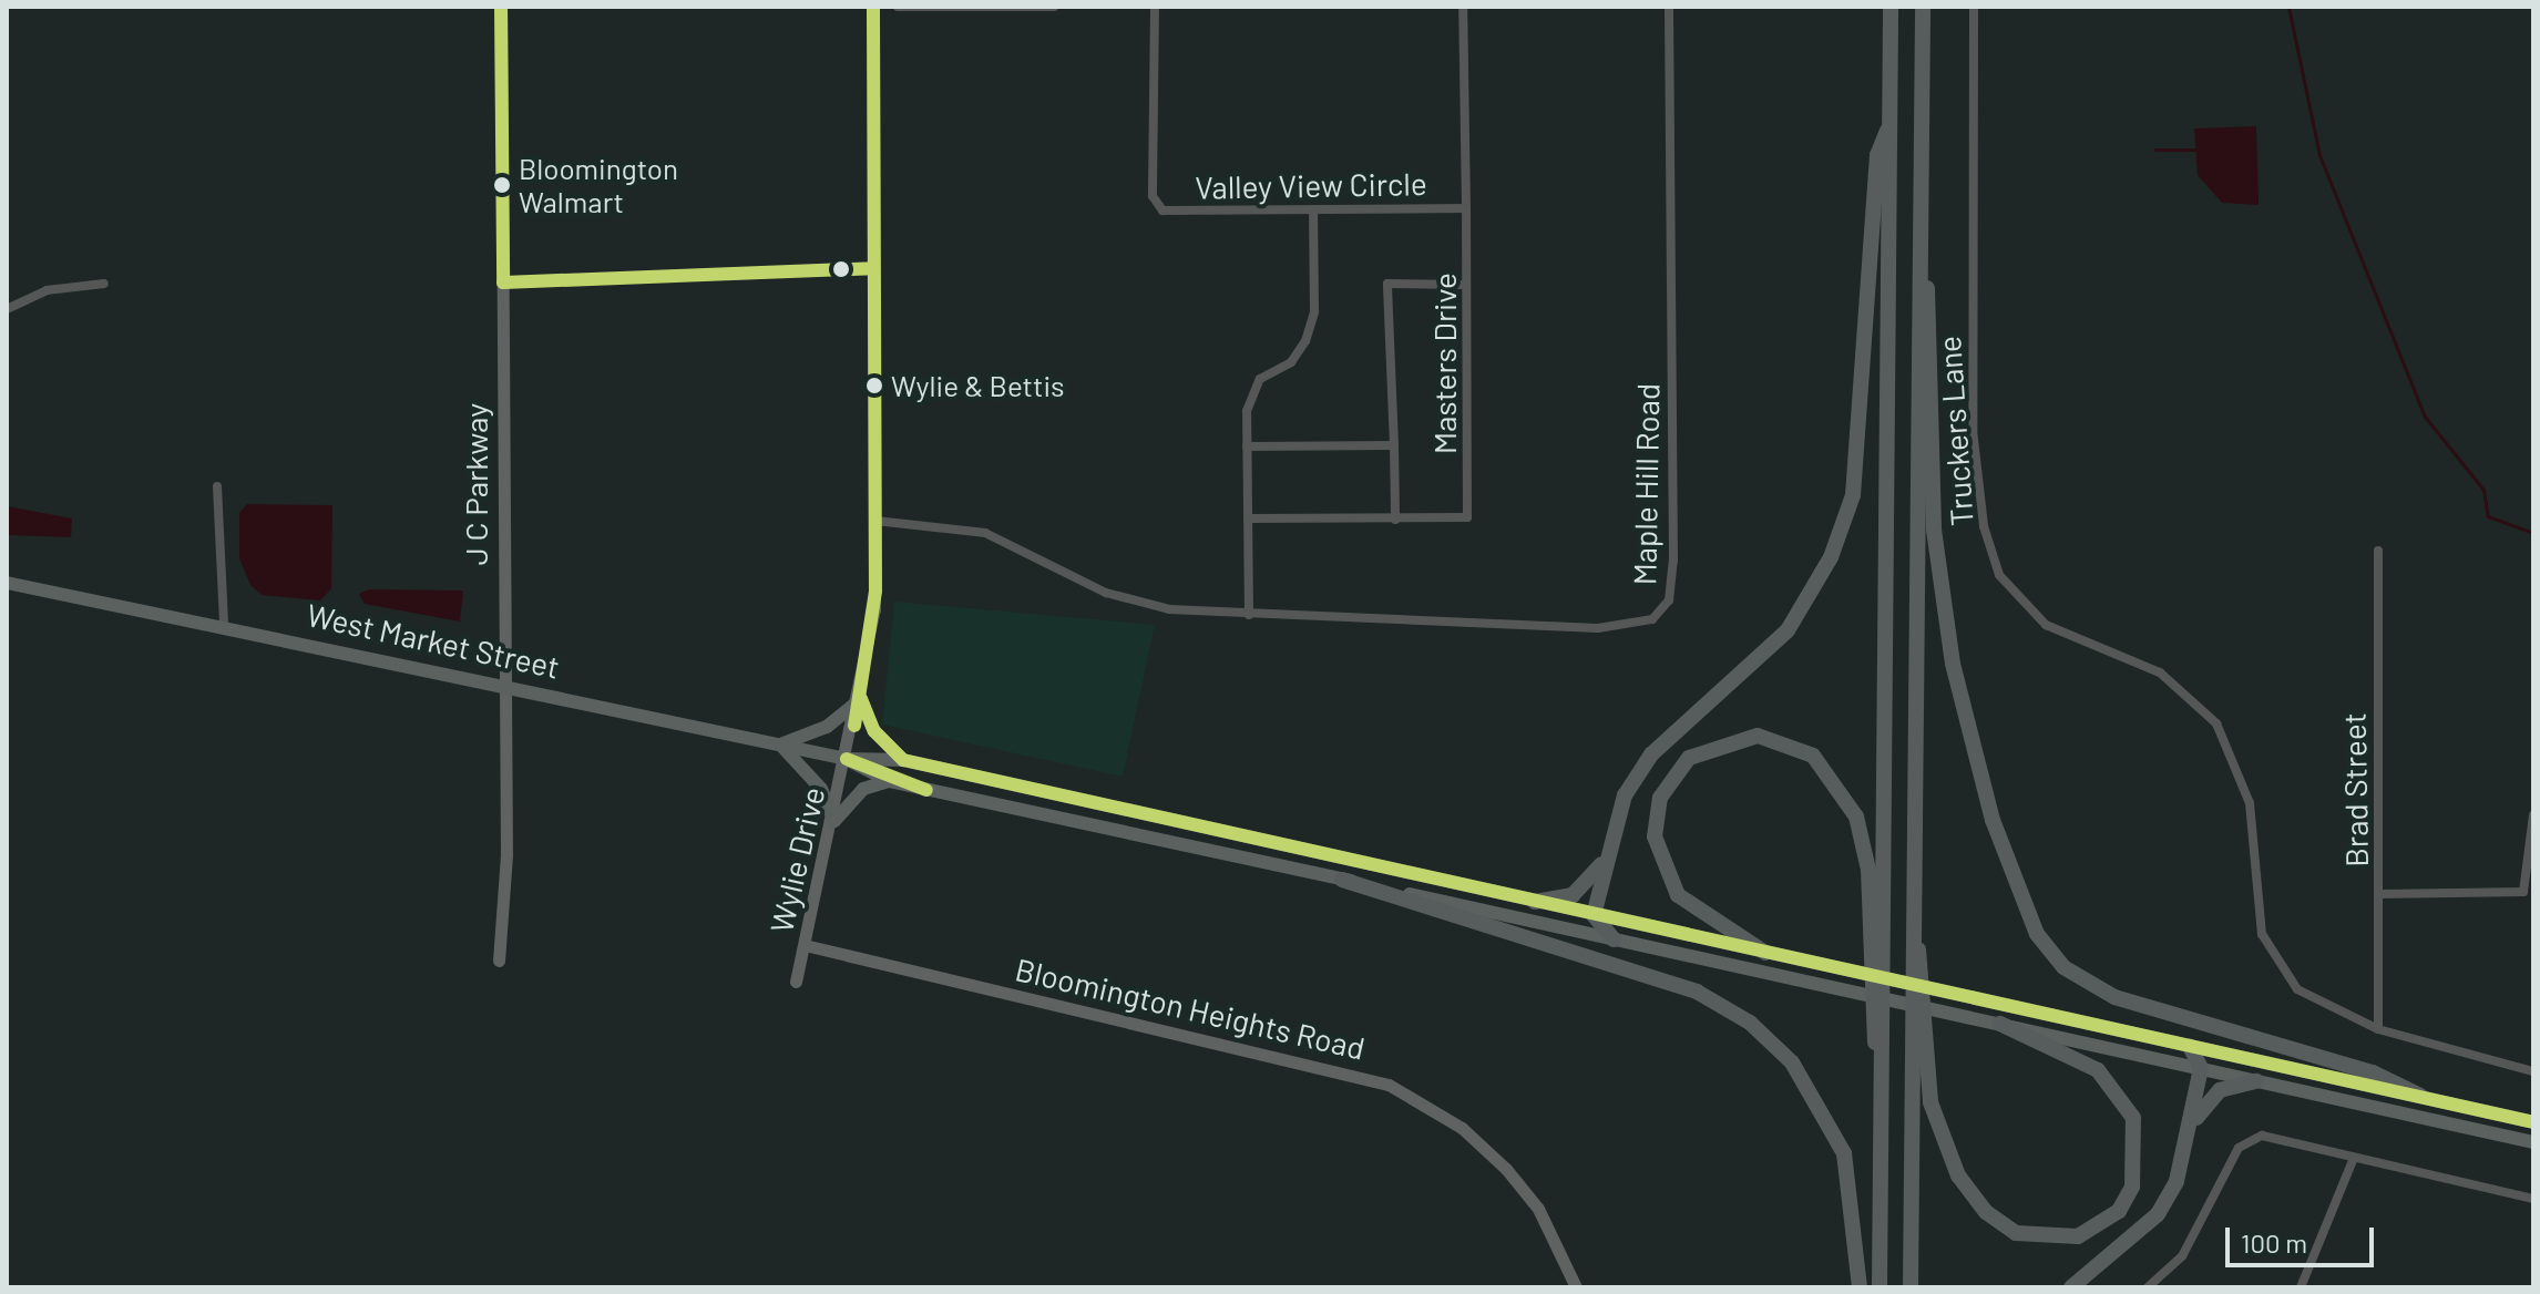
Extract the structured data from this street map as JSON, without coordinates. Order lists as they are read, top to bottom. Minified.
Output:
{"streets":{"main road":["J C Parkway","West Market Street","Wylie Drive","Bloomington Heights Road"],"street":["Valley View Circle","Masters Drive","Truckers Lane","Maple Hill Road","Brad Street"]},"crossings":[["Valley View Circle","Masters Drive"],["Truckers Lane","Brad Street"],["J C Parkway","West Market Street"],["Maple Hill Road","Wylie Drive"],["West Market Street","Wylie Drive"],["Wylie Drive","Bloomington Heights Road"]],"places":["Bloomington Walmart","Wylie & Bettis"],"scale_bar":"100 m"}
